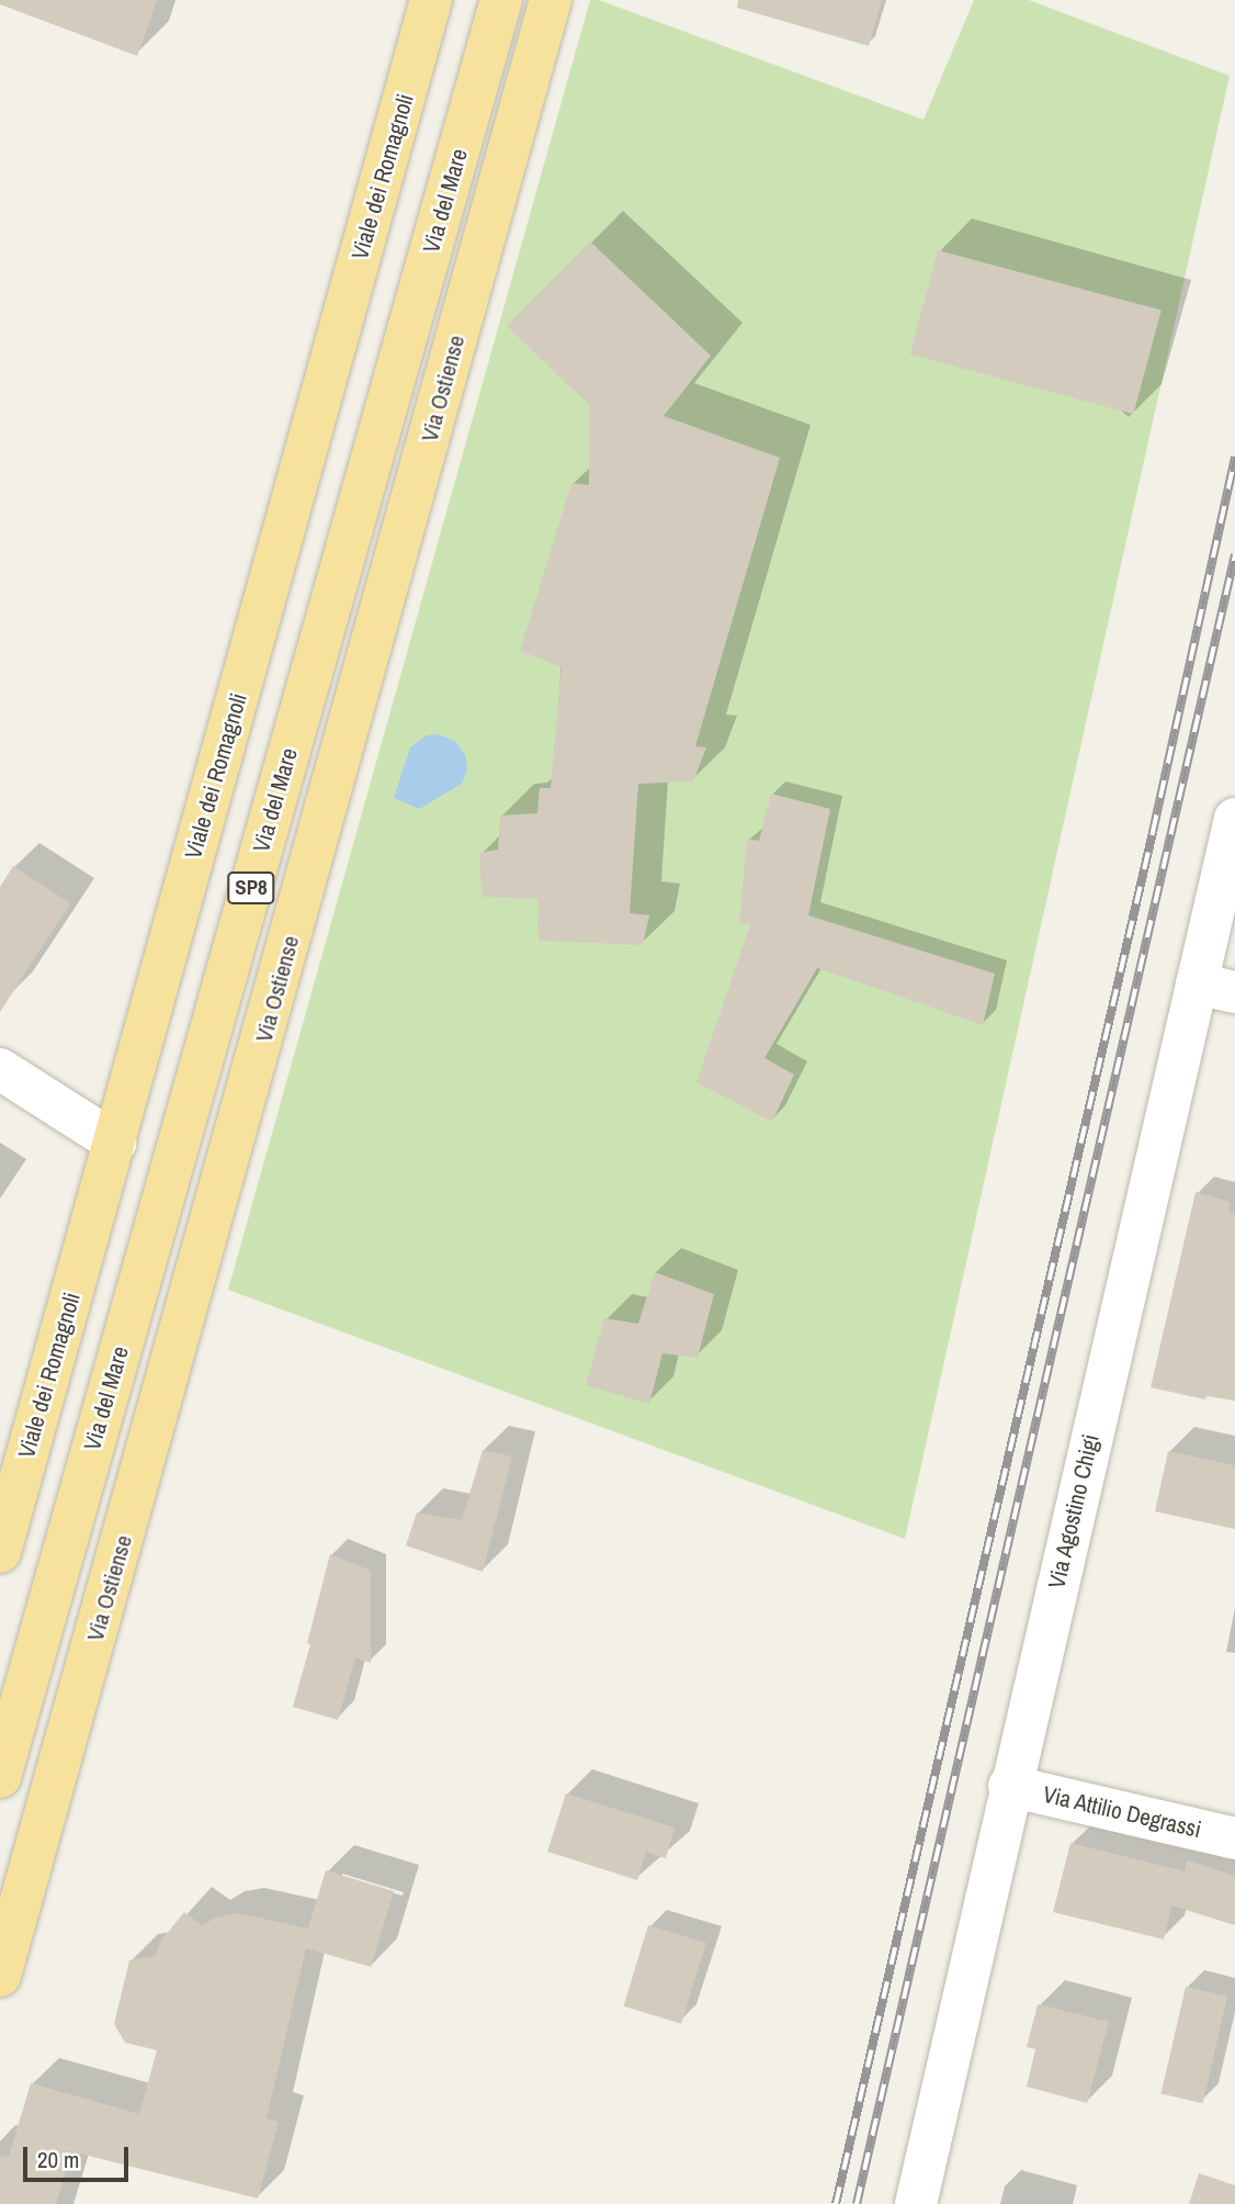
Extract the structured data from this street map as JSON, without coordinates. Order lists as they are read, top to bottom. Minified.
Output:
{"streets":{"main road":["Viale dei Romagnoli","Via del Mare","Via Ostiense","SP8"],"street":["Via Agostino Chigi","Via Attilio Degrassi"]},"crossings":[["Via Agostino Chigi","Via Attilio Degrassi"]],"scale_bar":"20 m"}
